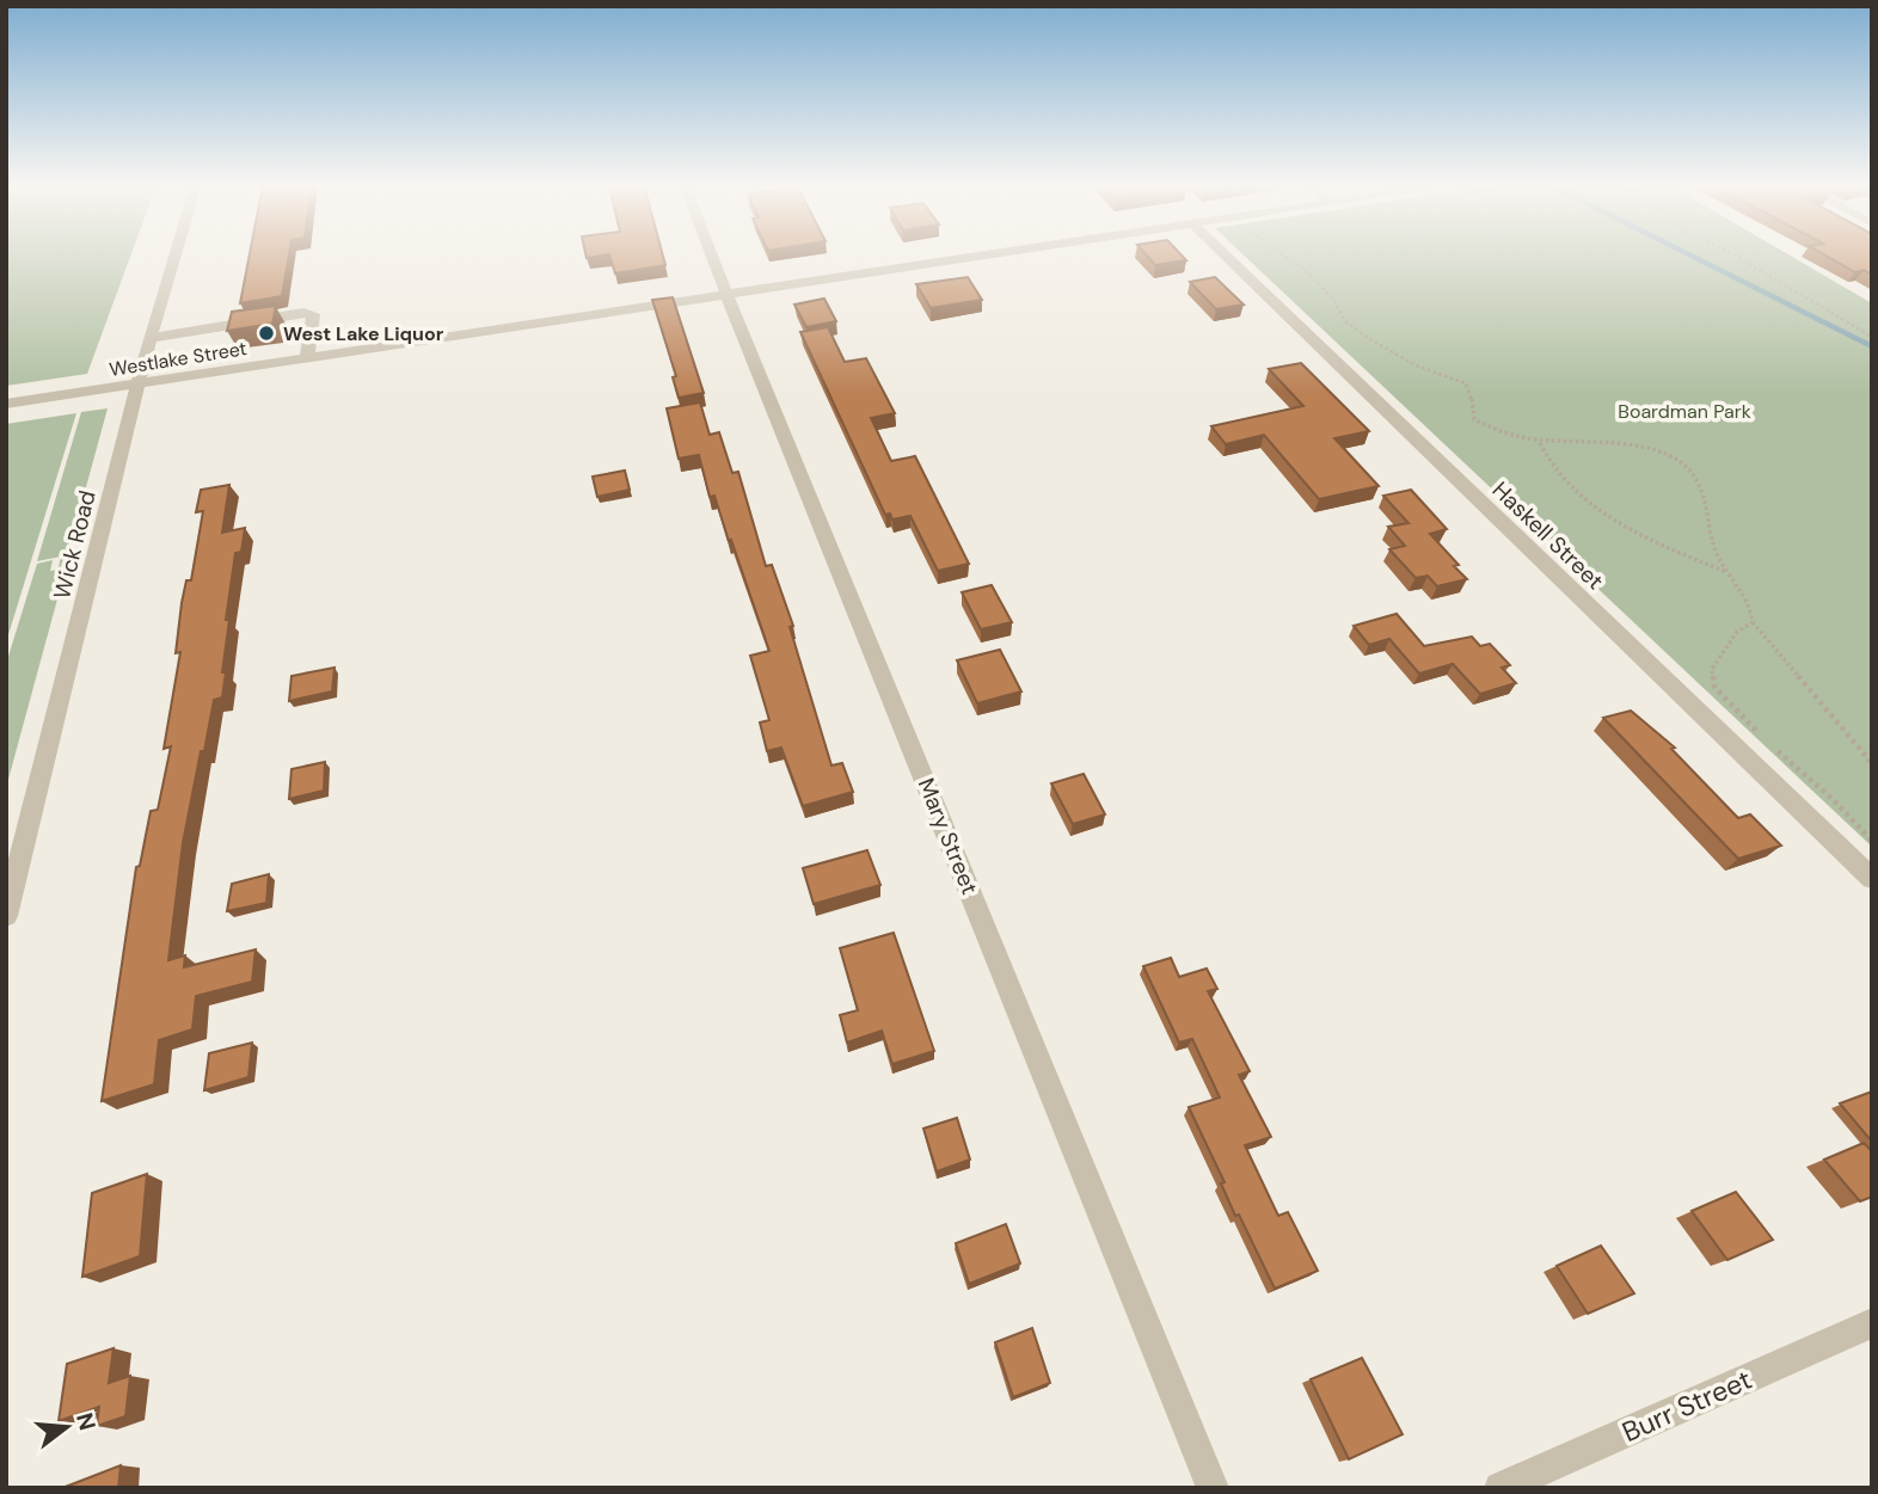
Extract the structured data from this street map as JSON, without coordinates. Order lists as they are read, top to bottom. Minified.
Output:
{"streets":{"street":["Westlake Street","Haskell Street","Wick Road","Mary Street","Burr Street"]},"crossings":[["Westlake Street","Wick Road"],["Westlake Street","Mary Street"]],"parks":["Boardman Park"],"places":["West Lake Liquor"],"north":"right"}
